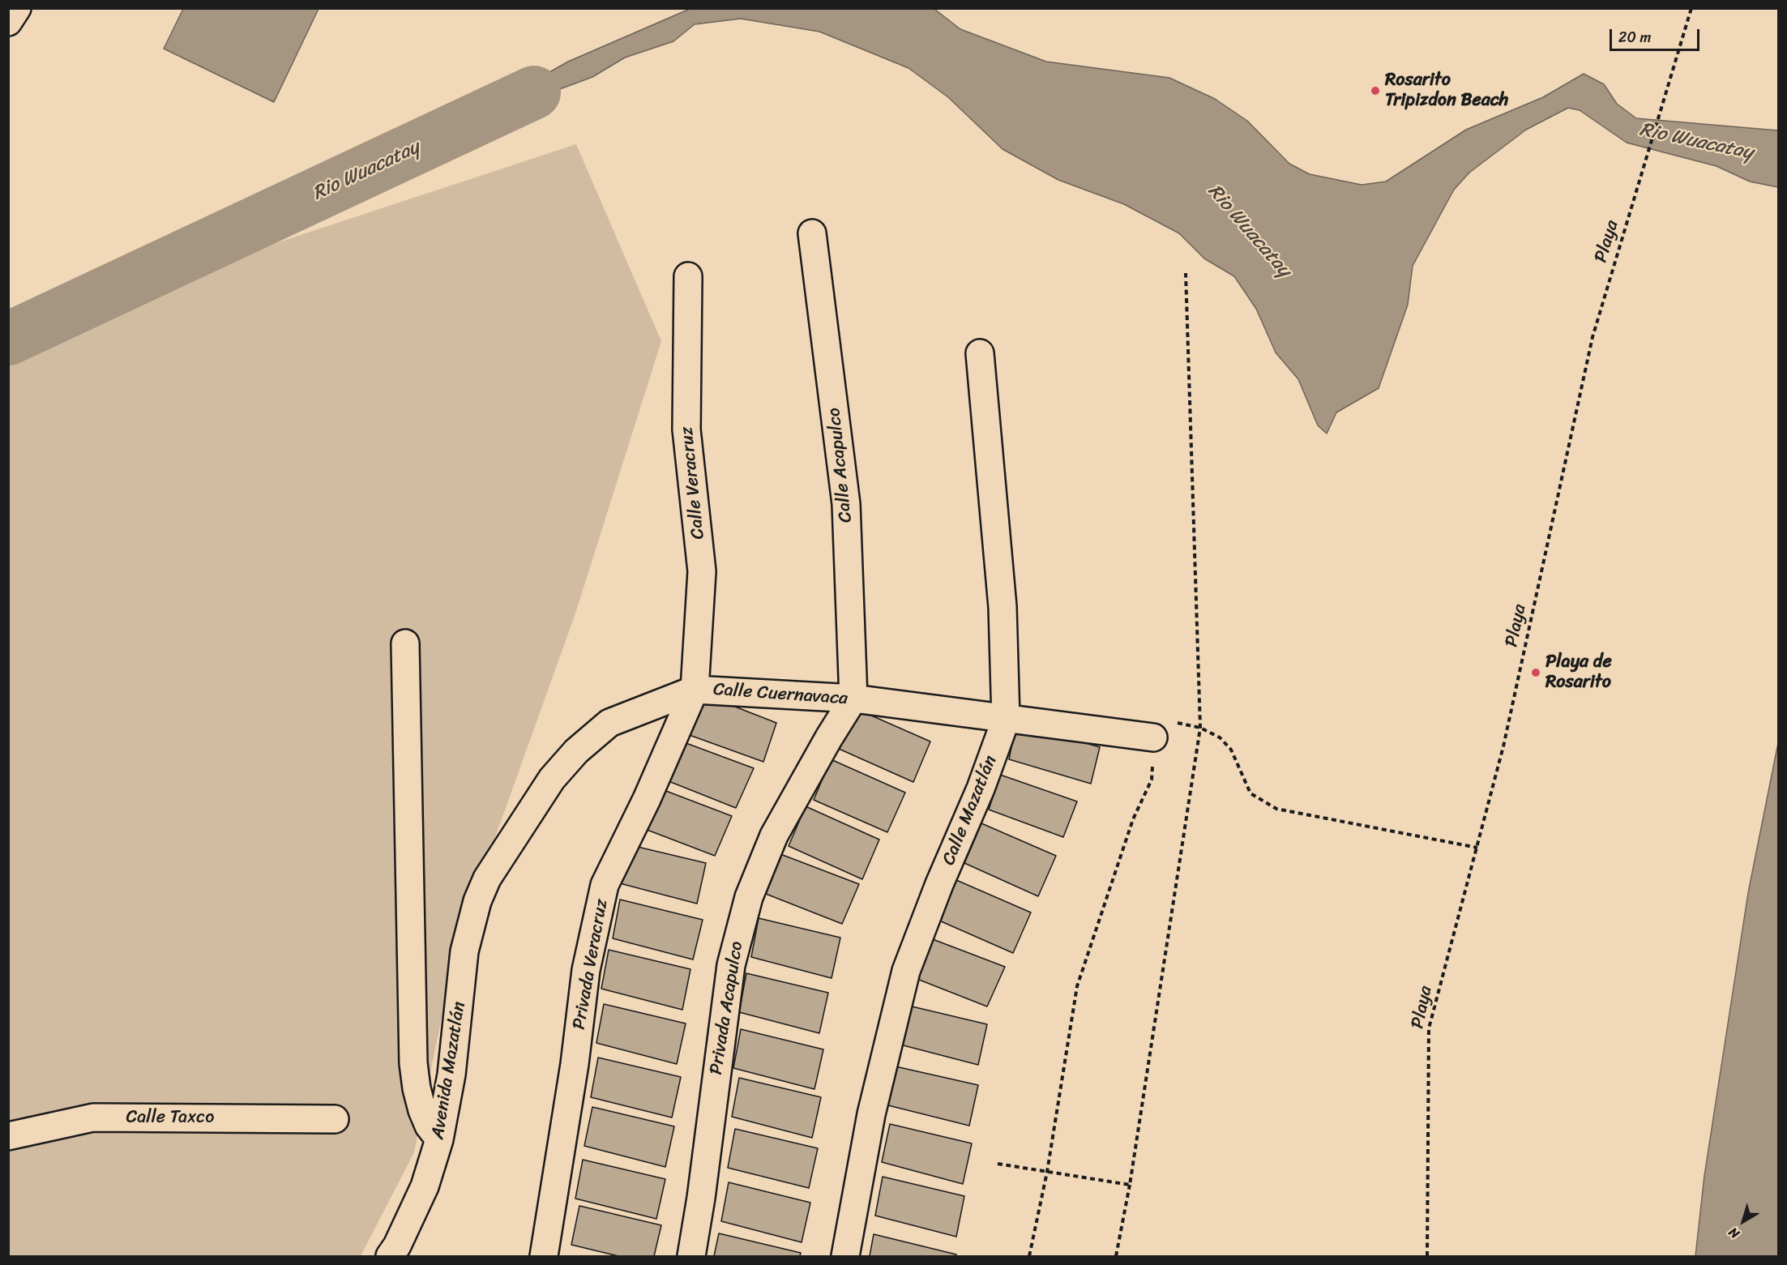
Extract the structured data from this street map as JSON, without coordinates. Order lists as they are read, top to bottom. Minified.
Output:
{"streets":{"street":["Calle Acapulco","Calle Veracruz","Calle Cuernavaca","Calle Mazatlán","Privada Veracruz","Privada Acapulco","Avenida Mazatlán","Calle Taxco"],"path":["Playa"]},"crossings":[["Calle Acapulco","Calle Cuernavaca"],["Calle Acapulco","Privada Acapulco"],["Calle Veracruz","Calle Cuernavaca"],["Calle Veracruz","Privada Veracruz"],["Calle Cuernavaca","Calle Mazatlán"],["Calle Cuernavaca","Privada Veracruz"],["Calle Cuernavaca","Privada Acapulco"],["Calle Cuernavaca","Avenida Mazatlán"]],"water":["Rio Wuacatay"],"places":["Rosarito Tripizdon Beach","Playa de Rosarito"],"scale_bar":"20 m","north":"bottom left"}
